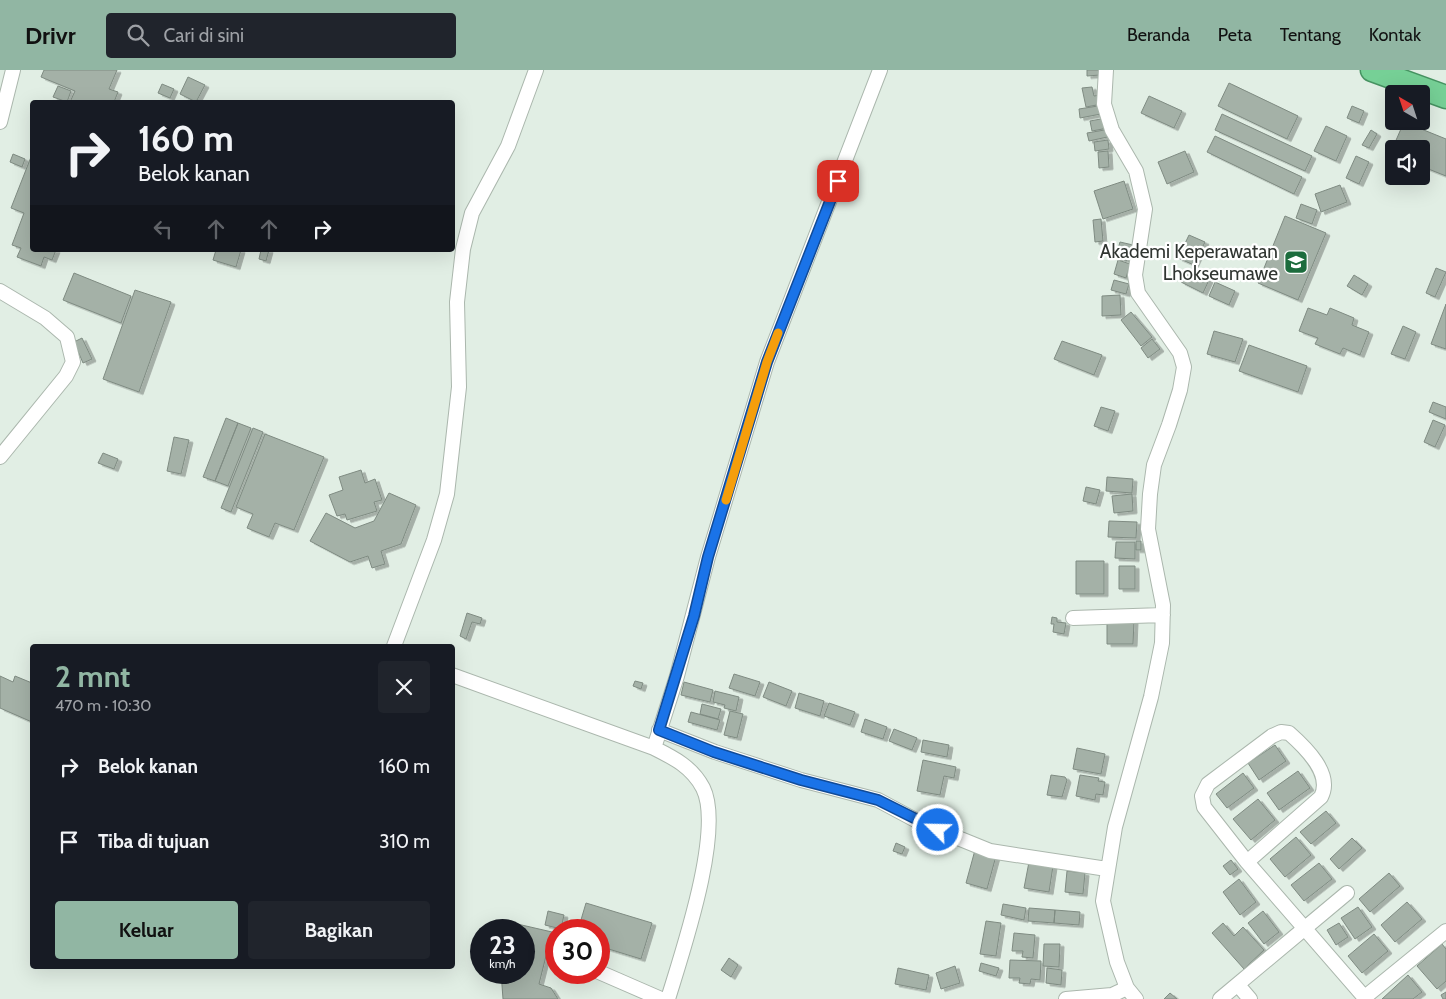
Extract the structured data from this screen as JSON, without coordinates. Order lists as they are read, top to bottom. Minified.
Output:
{"places":{"school or university":["Akademi Keperawatan Lhokseumawe"]},"north":"top left","page":{"header":"Drivr","search":"Cari di sini","nav":["Beranda","Peta","Tentang","Kontak"],"turn":["160 m","Belok kanan"],"heading":["2 mnt","470 m · 10:30"],"list":[{"name":"Belok kanan","value":"160 m"},{"name":"Tiba di tujuan","value":"310 m"}],"buttons":["Keluar","Bagikan"],"speed":"23 km/h","limit":"30"}}
